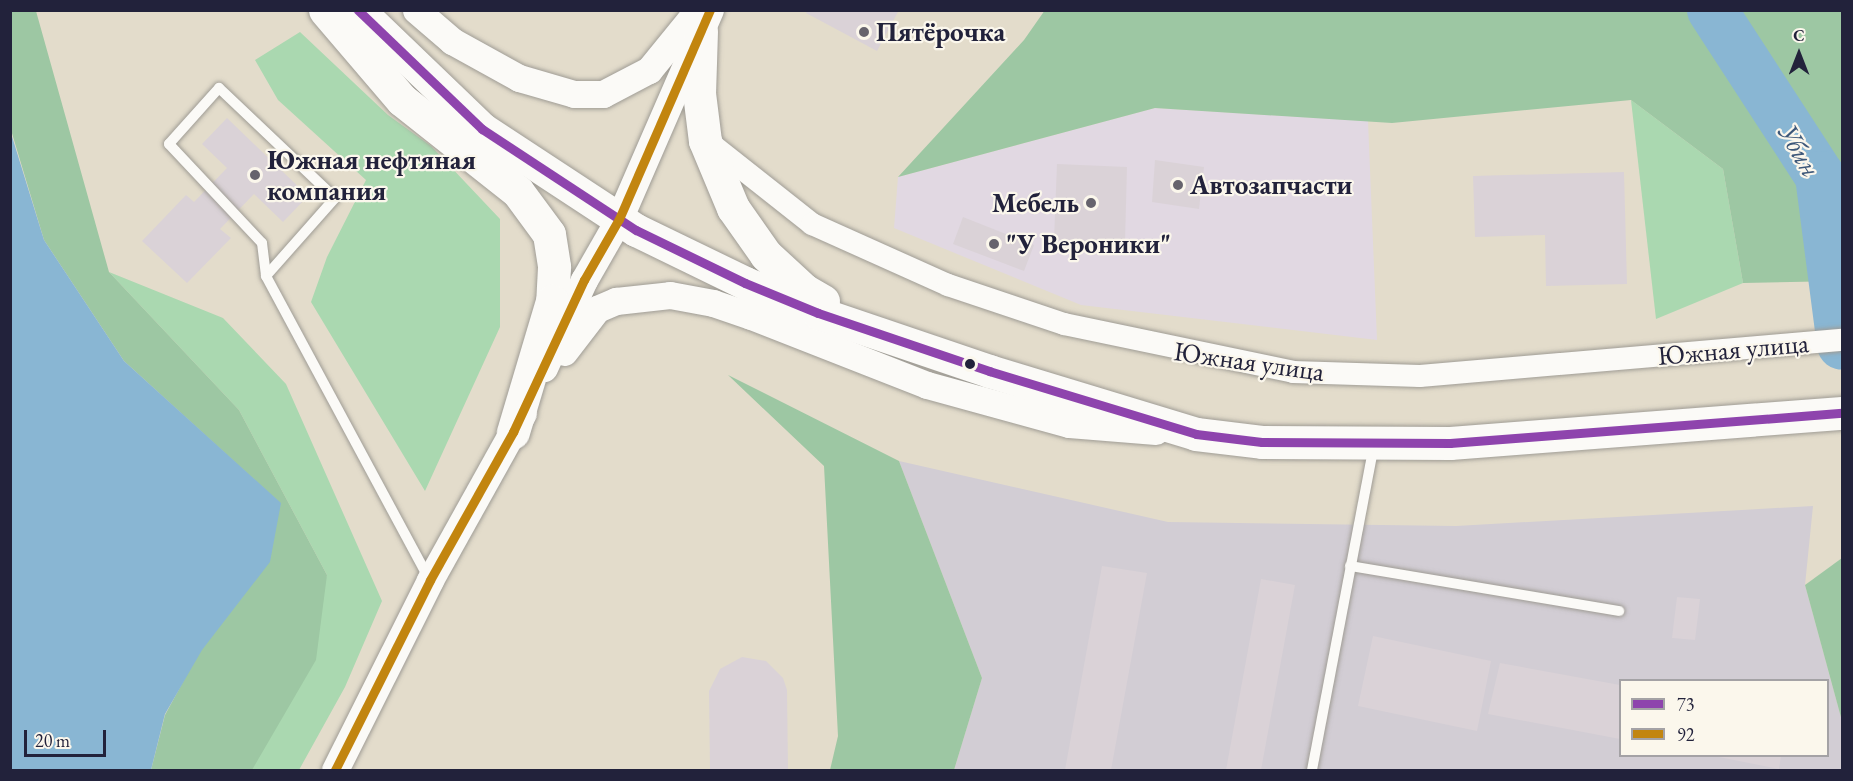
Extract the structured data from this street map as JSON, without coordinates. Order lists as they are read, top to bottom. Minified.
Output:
{"streets":{"street":["Южная улица"]},"water":["Убин"],"places":["Пятёрочка","Южная нефтяная компания","Автозапчасти","Мебель","\"У Вероники\""],"lines":["transit line 73","transit line 92"],"legend":["73","92"],"scale_bar":"20 m","north":"top"}
